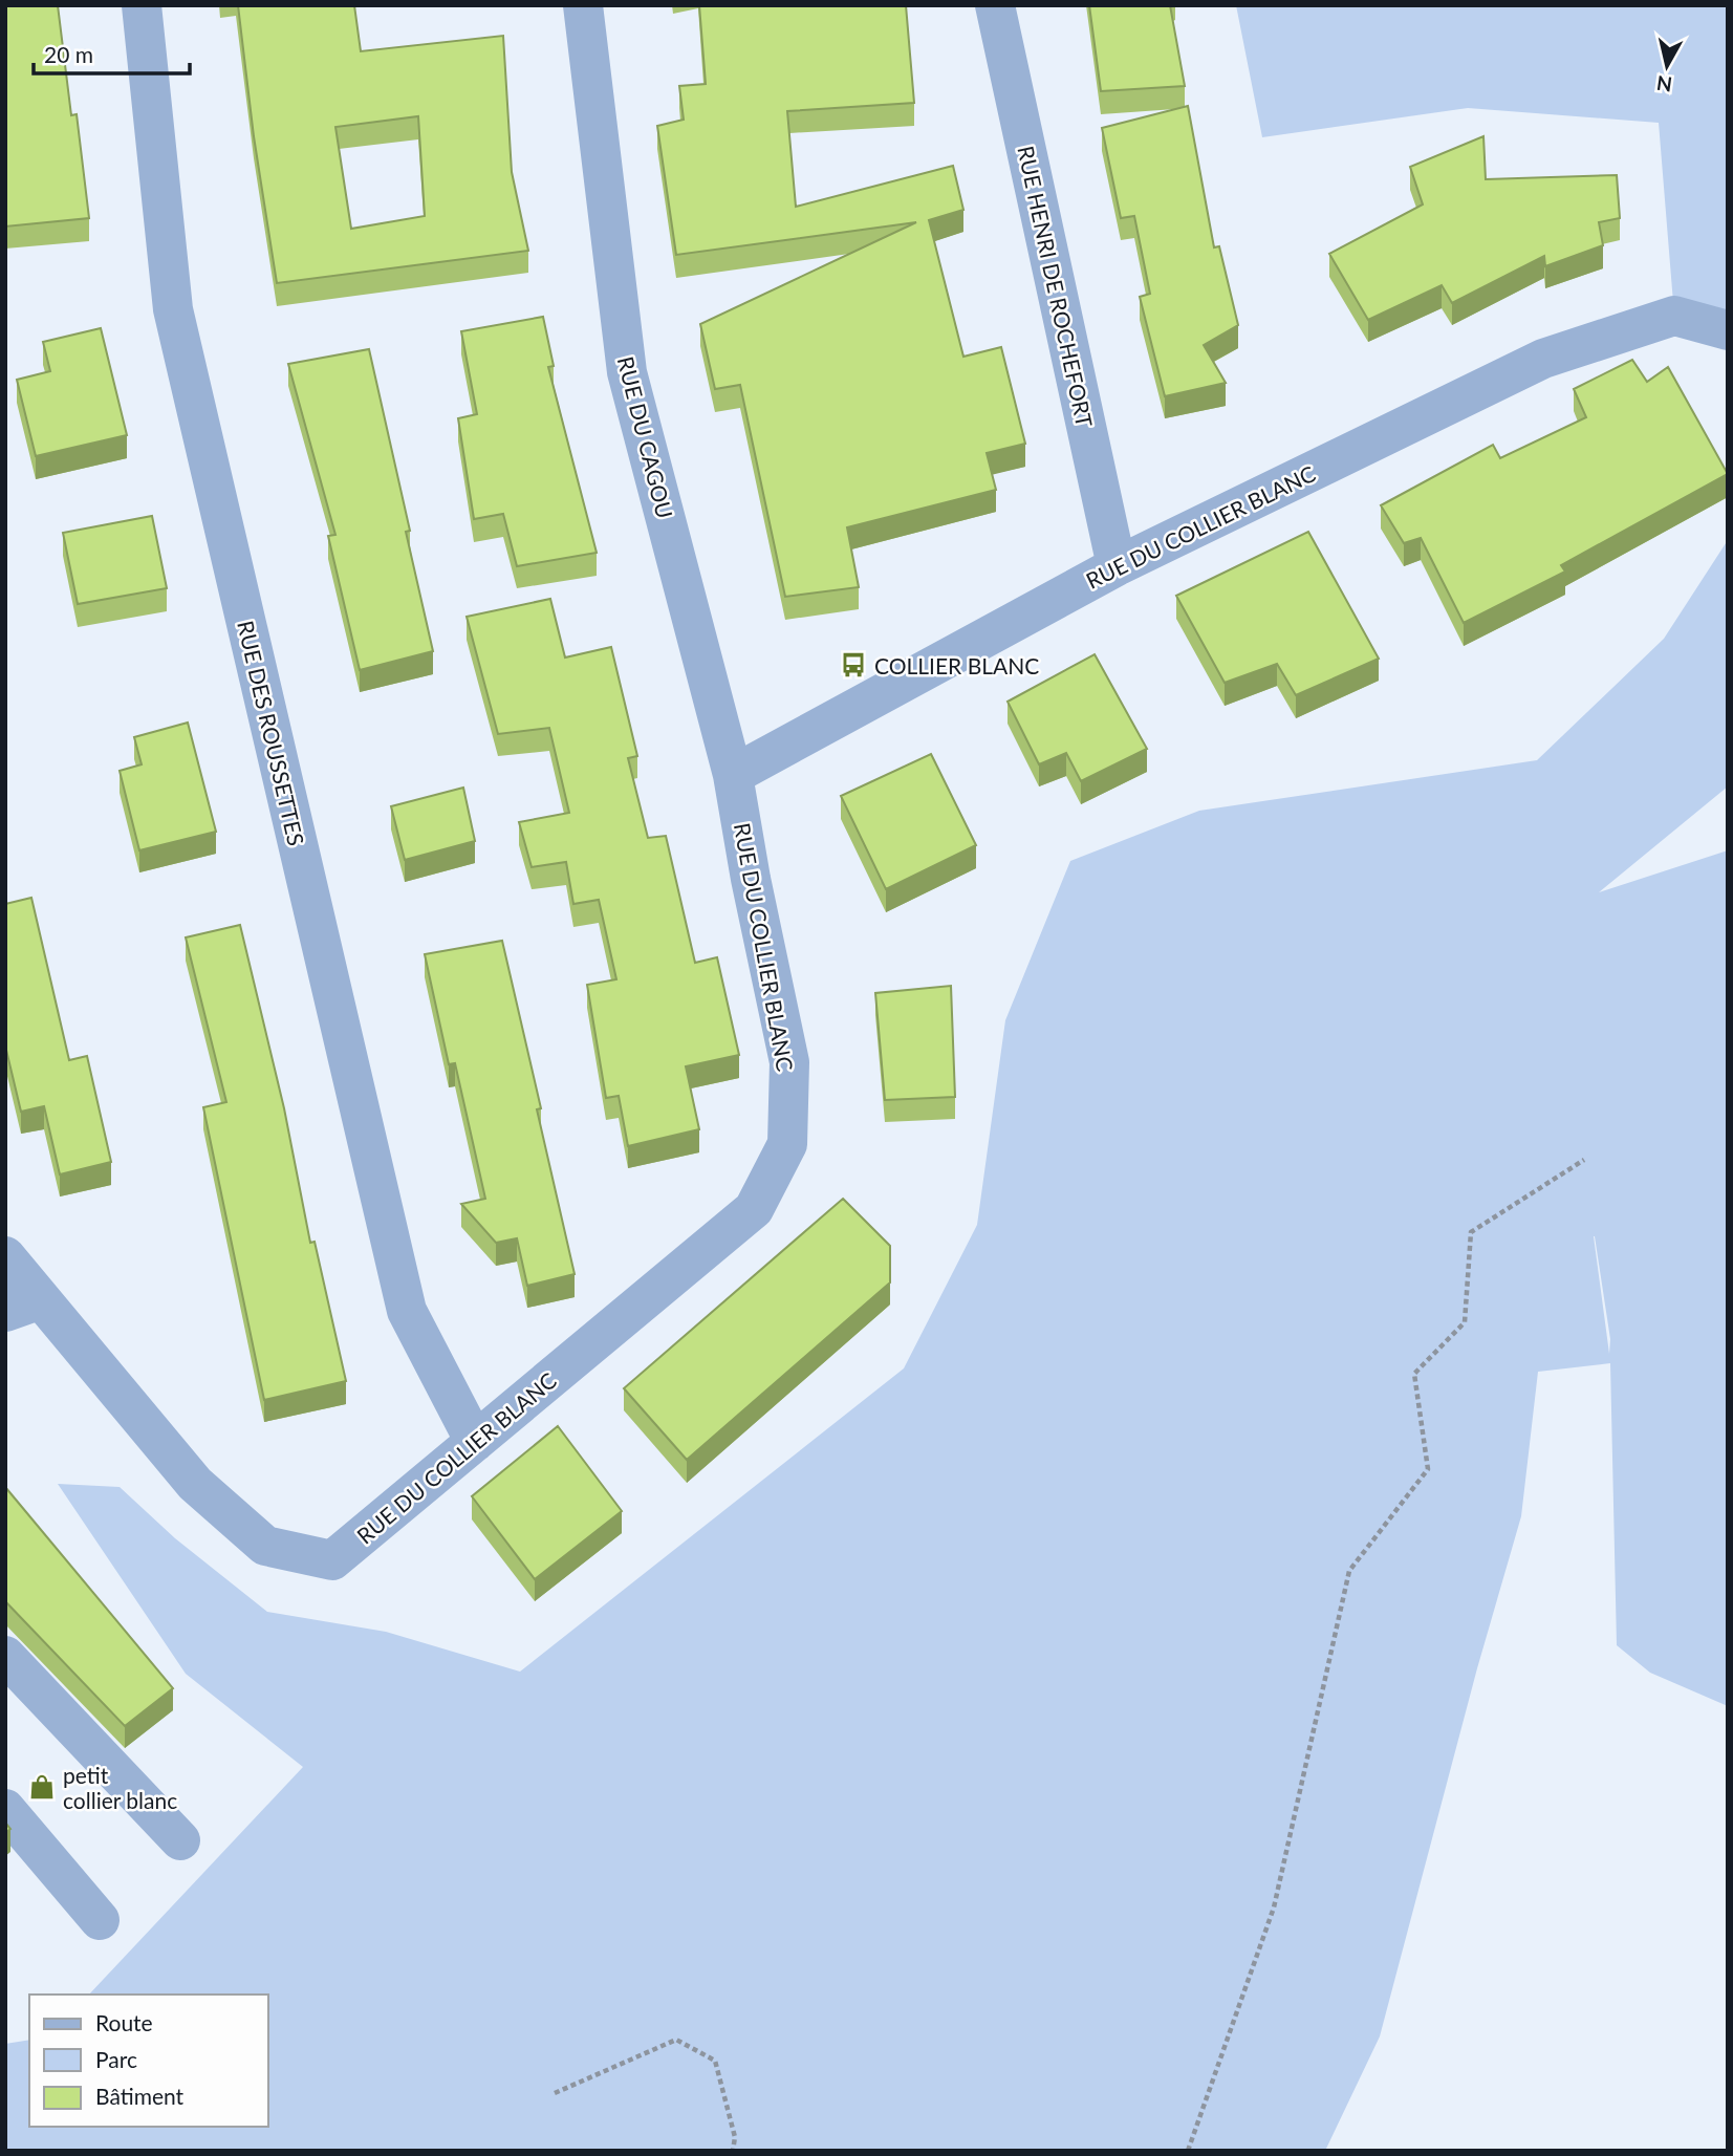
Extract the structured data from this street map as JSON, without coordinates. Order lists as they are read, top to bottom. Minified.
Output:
{"streets":{"street":["RUE HENRI DE ROCHEFORT","RUE DU CAGOU","RUE DU COLLIER BLANC","RUE DES ROUSSETTES"]},"crossings":[["RUE HENRI DE ROCHEFORT","RUE DU COLLIER BLANC"],["RUE DU CAGOU","RUE DU COLLIER BLANC"],["RUE DU COLLIER BLANC","RUE DES ROUSSETTES"]],"places":{"bus stop":["COLLIER BLANC"],"shop":["petit collier blanc"]},"legend":["Route","Parc","Bâtiment"],"scale_bar":"20 m","north":"bottom"}
